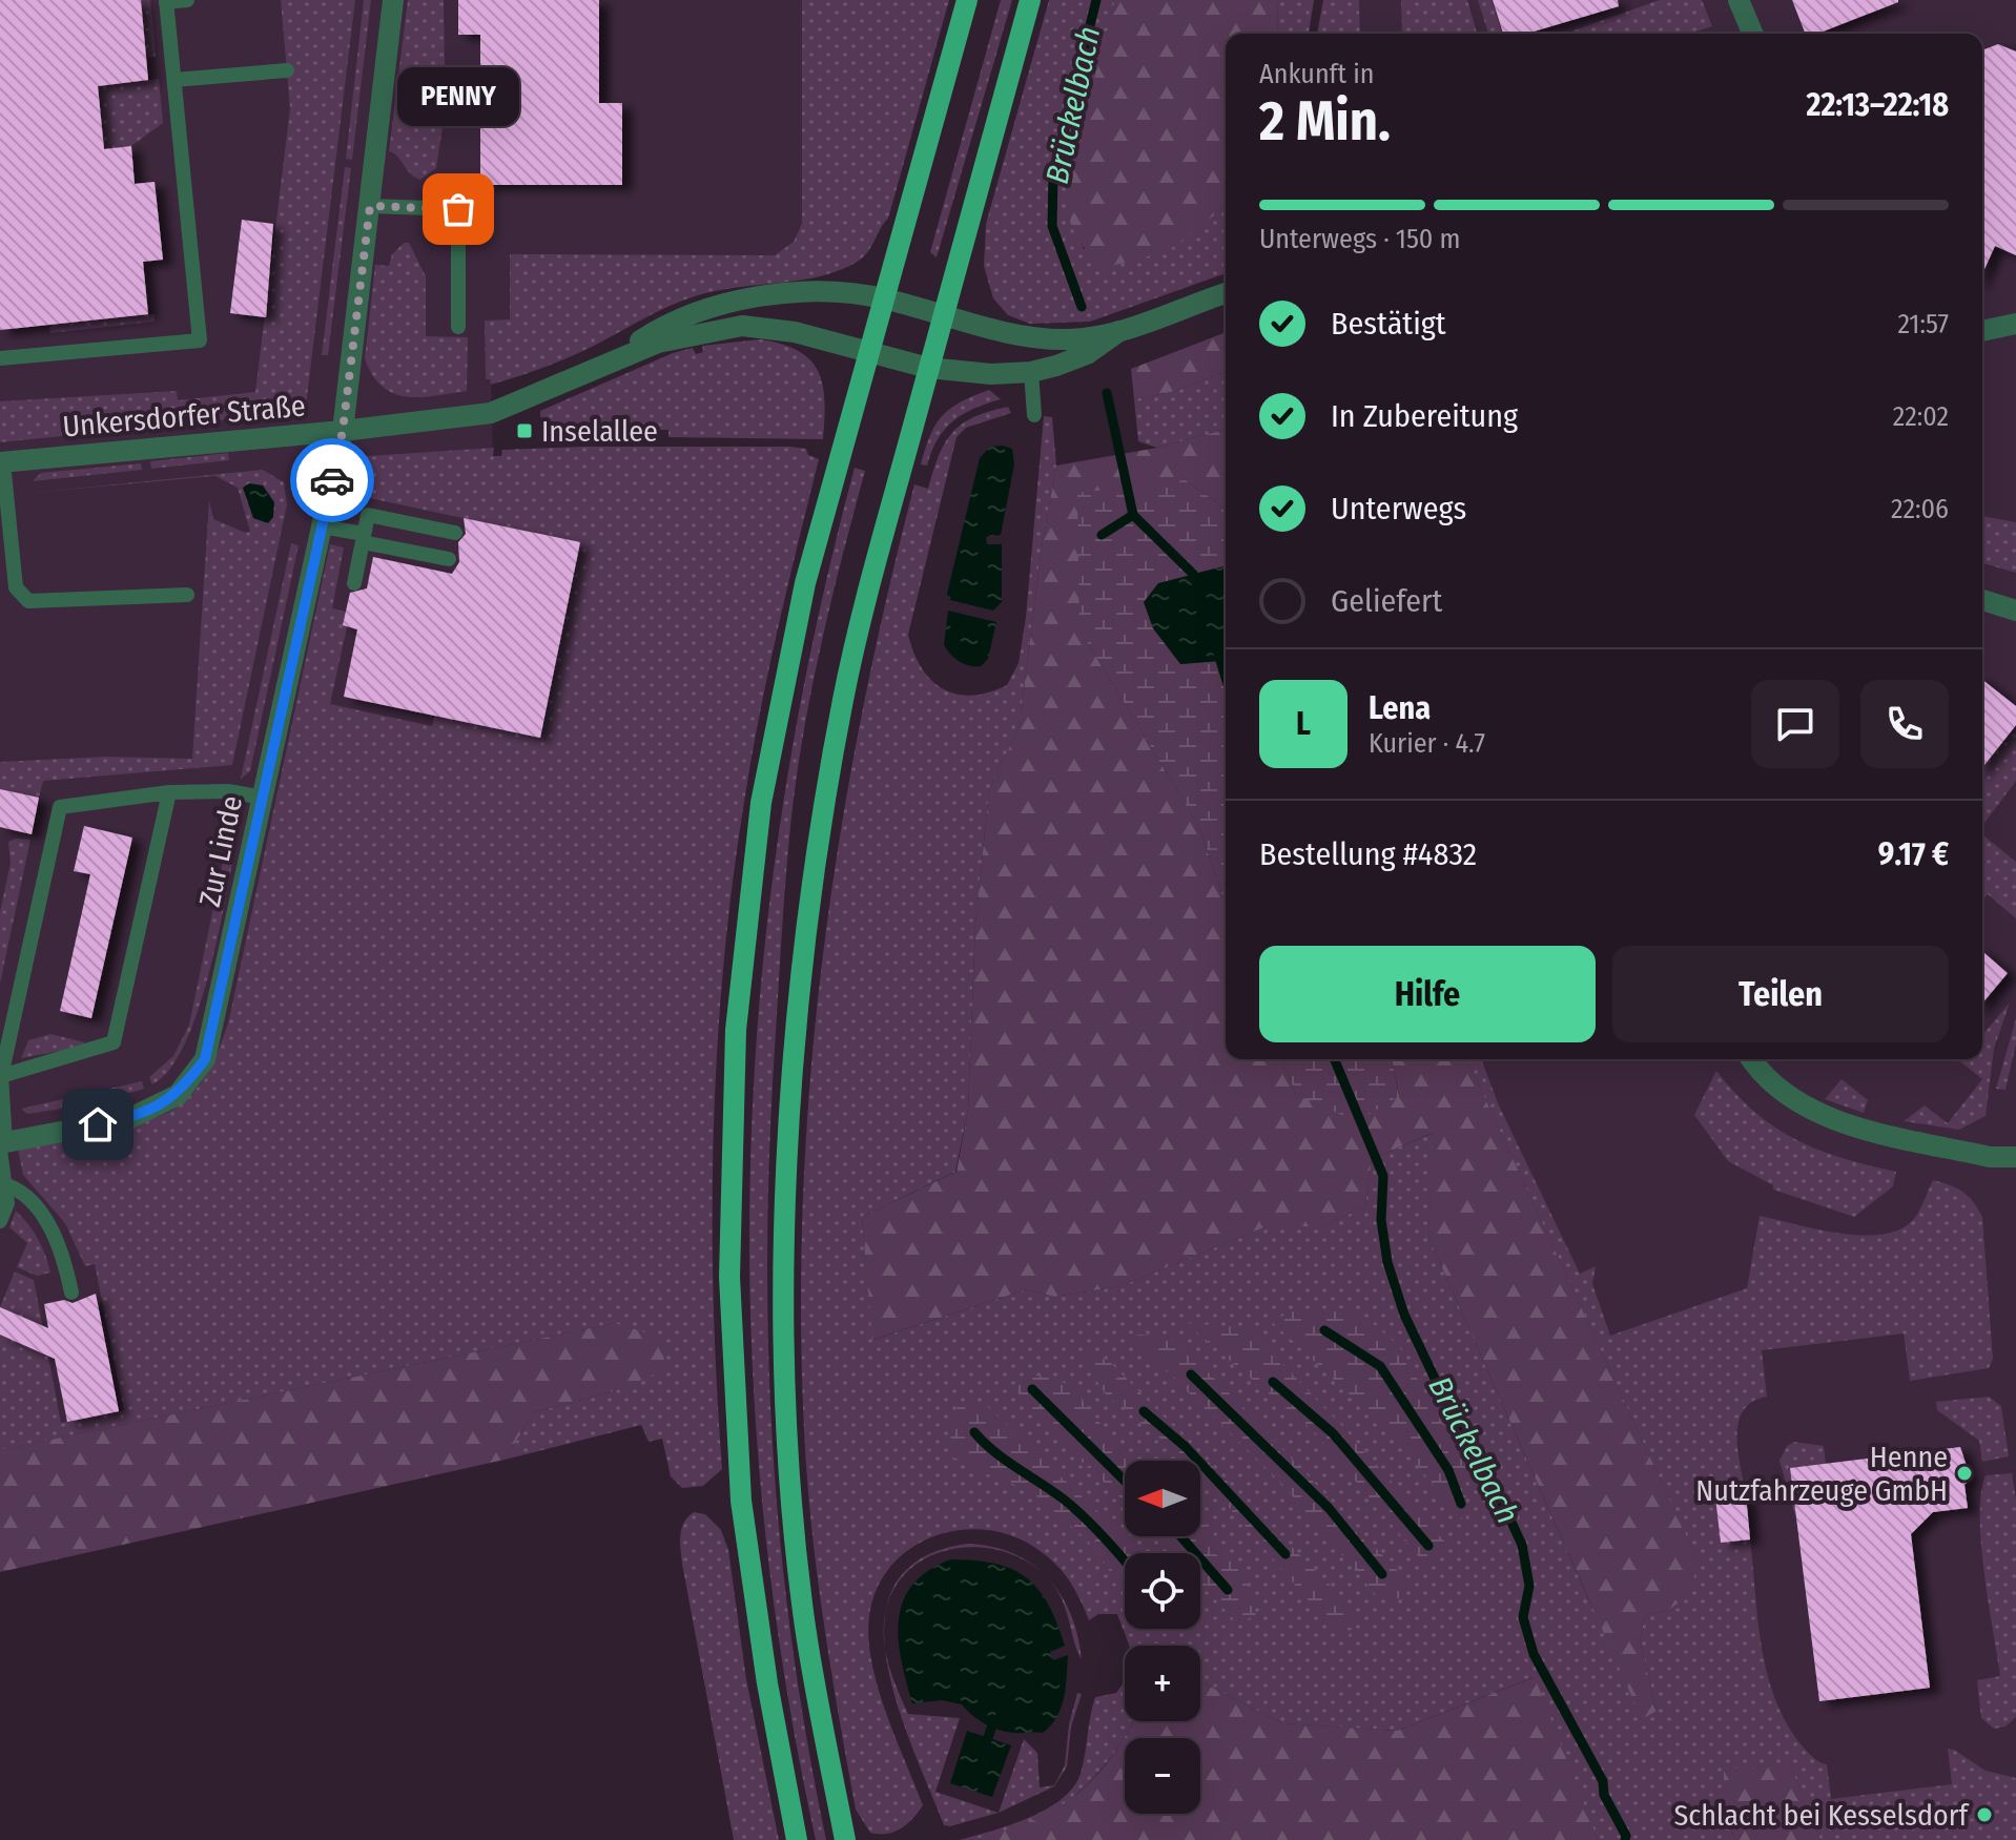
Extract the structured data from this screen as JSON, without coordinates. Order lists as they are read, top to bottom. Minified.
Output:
{"streets":{"street":["Unkersdorfer Straße","Zur Linde"]},"crossings":[["Unkersdorfer Straße","Zur Linde"]],"water":["Brückelbach"],"places":{"other":["PENNY","Henne Nutzfahrzeuge GmbH","Schlacht bei Kesselsdorf"],"transit":["Inselallee"]},"north":"left","page":{"heading":["2 Min.","Ankunft in","22:13–22:18"],"panel":["Lena","Kurier · 4.7","Bestellung #4832","9.17 €"],"bubble":"PENNY","bar":"Unterwegs · 150 m","list":[["Bestätigt","21:57"],["In Zubereitung","22:02"],["Unterwegs","22:06"],"Geliefert"],"round":"L","buttons":["Hilfe","Teilen"],"map_buttons":["+","−"]}}
